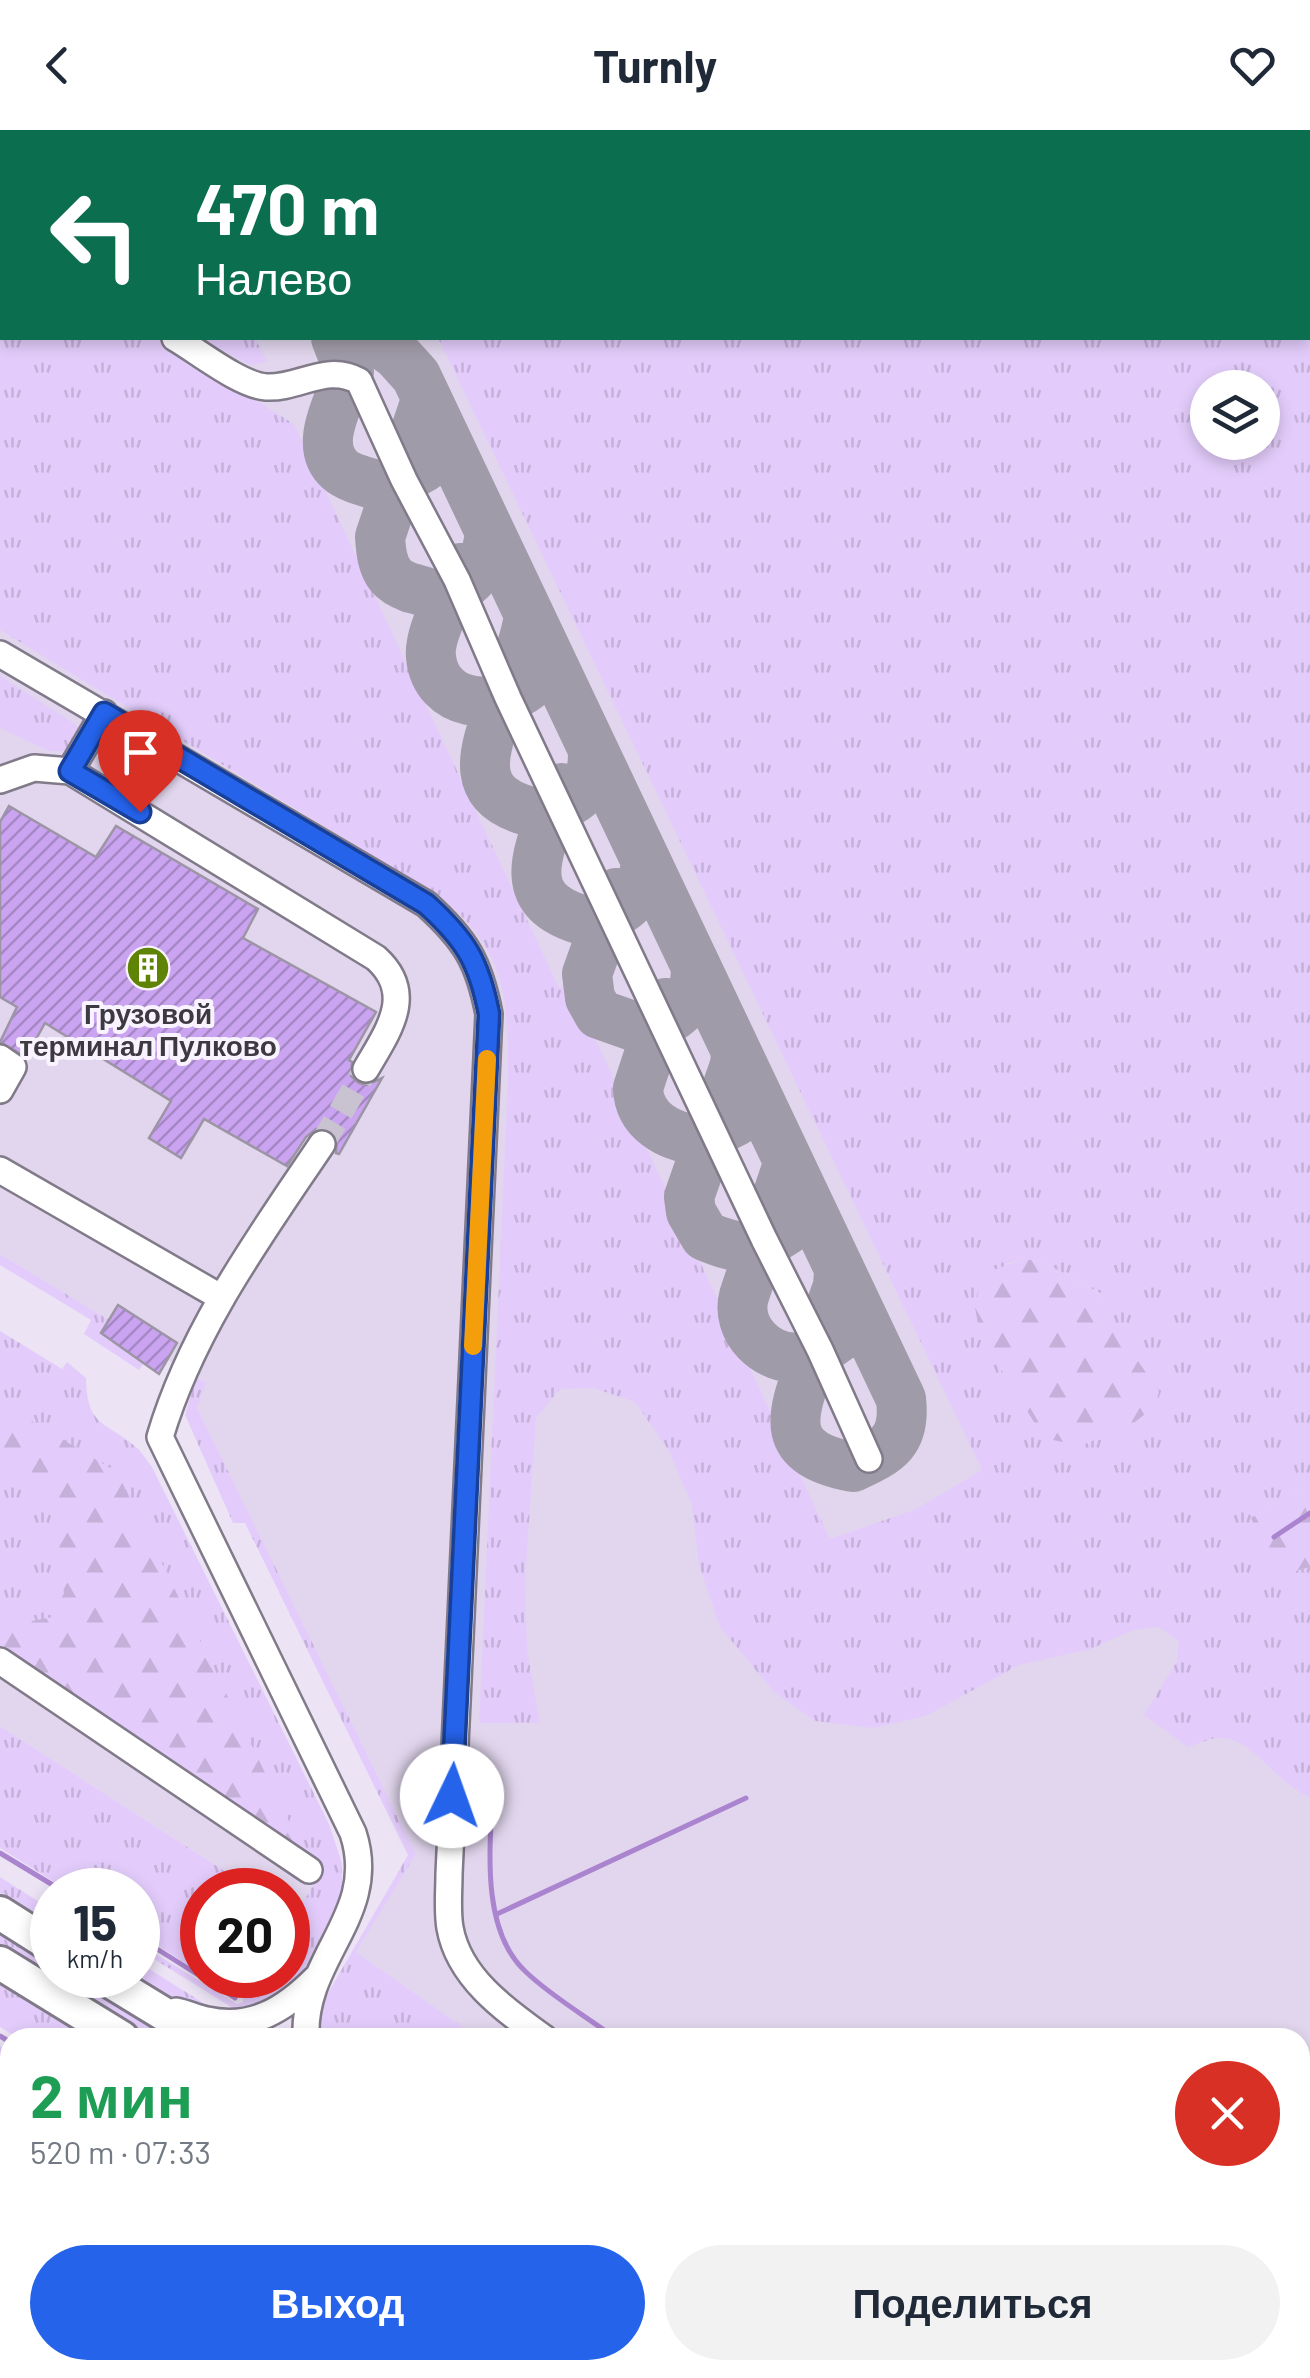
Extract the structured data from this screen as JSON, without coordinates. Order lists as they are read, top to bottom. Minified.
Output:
{"places":{"building":["Грузовой терминал Пулково"]},"page":{"header":"Turnly","turn":["470 m","Налево"],"speed":"15 km/h","limit":"20","heading":["2 мин","520 m · 07:33"],"buttons":["Выход","Поделиться"]}}
